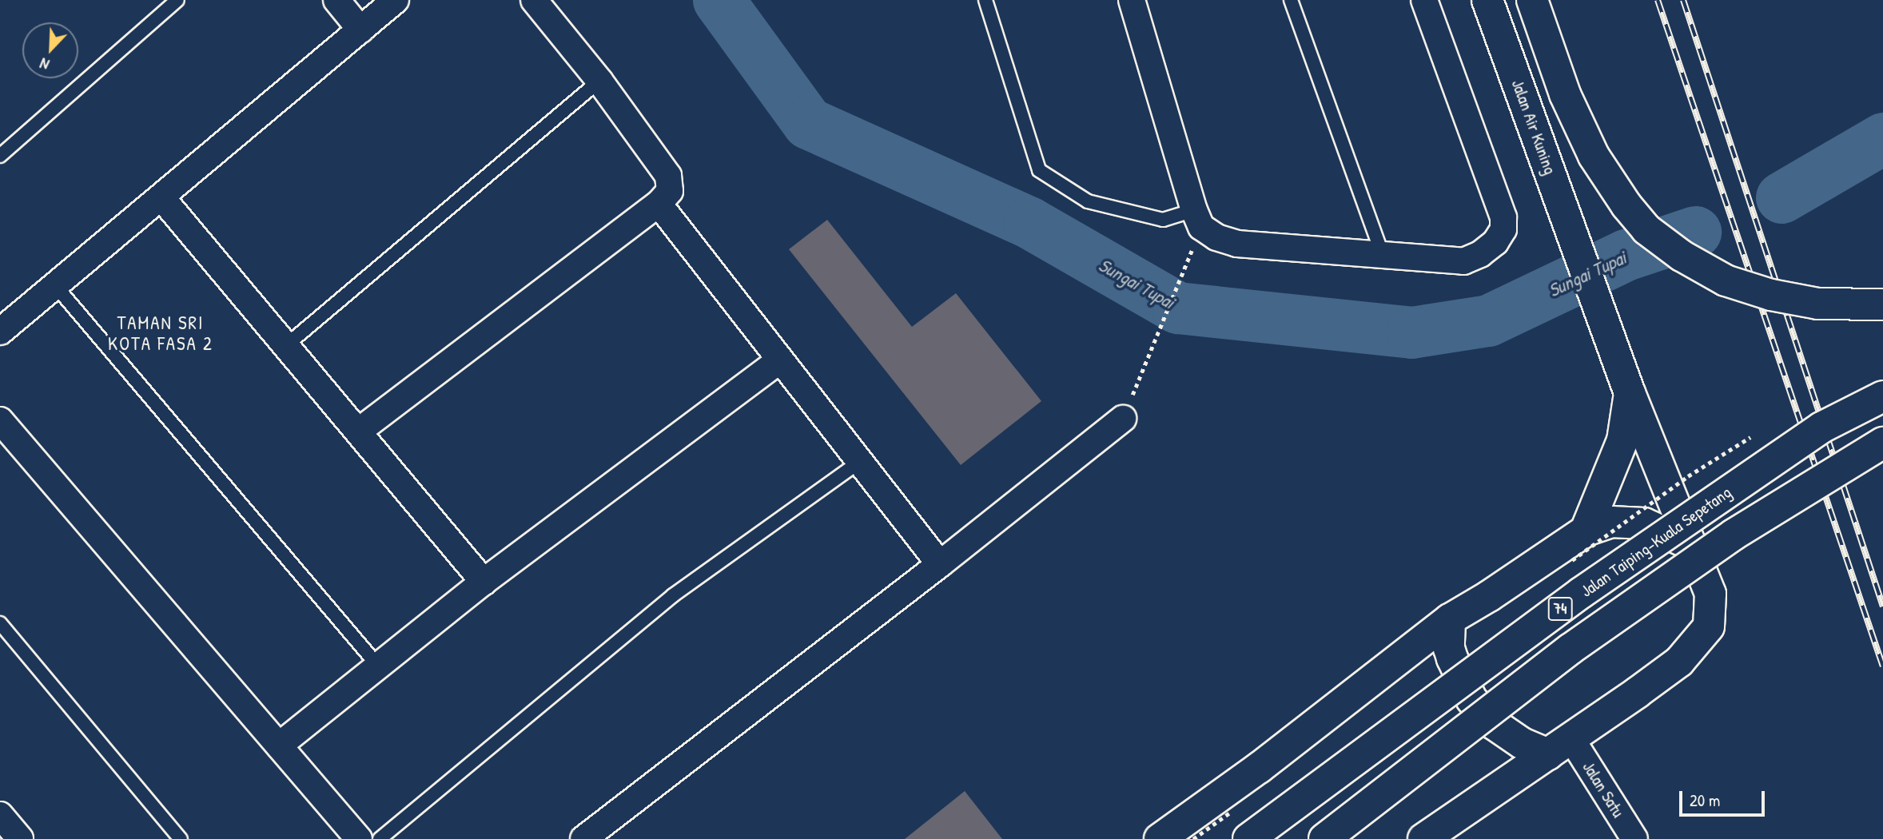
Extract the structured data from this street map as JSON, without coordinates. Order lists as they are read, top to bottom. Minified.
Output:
{"streets":{"main road":["Jalan Air Kuning","Jalan Taiping-Kuala Sepetang","74"],"street":["Jalan Satu"]},"crossings":[["Jalan Air Kuning","Jalan Satu"]],"districts":["TAMAN SRI KOTA FASA 2"],"water":["Sungai Tupai"],"scale_bar":"20 m","north":"bottom left"}
